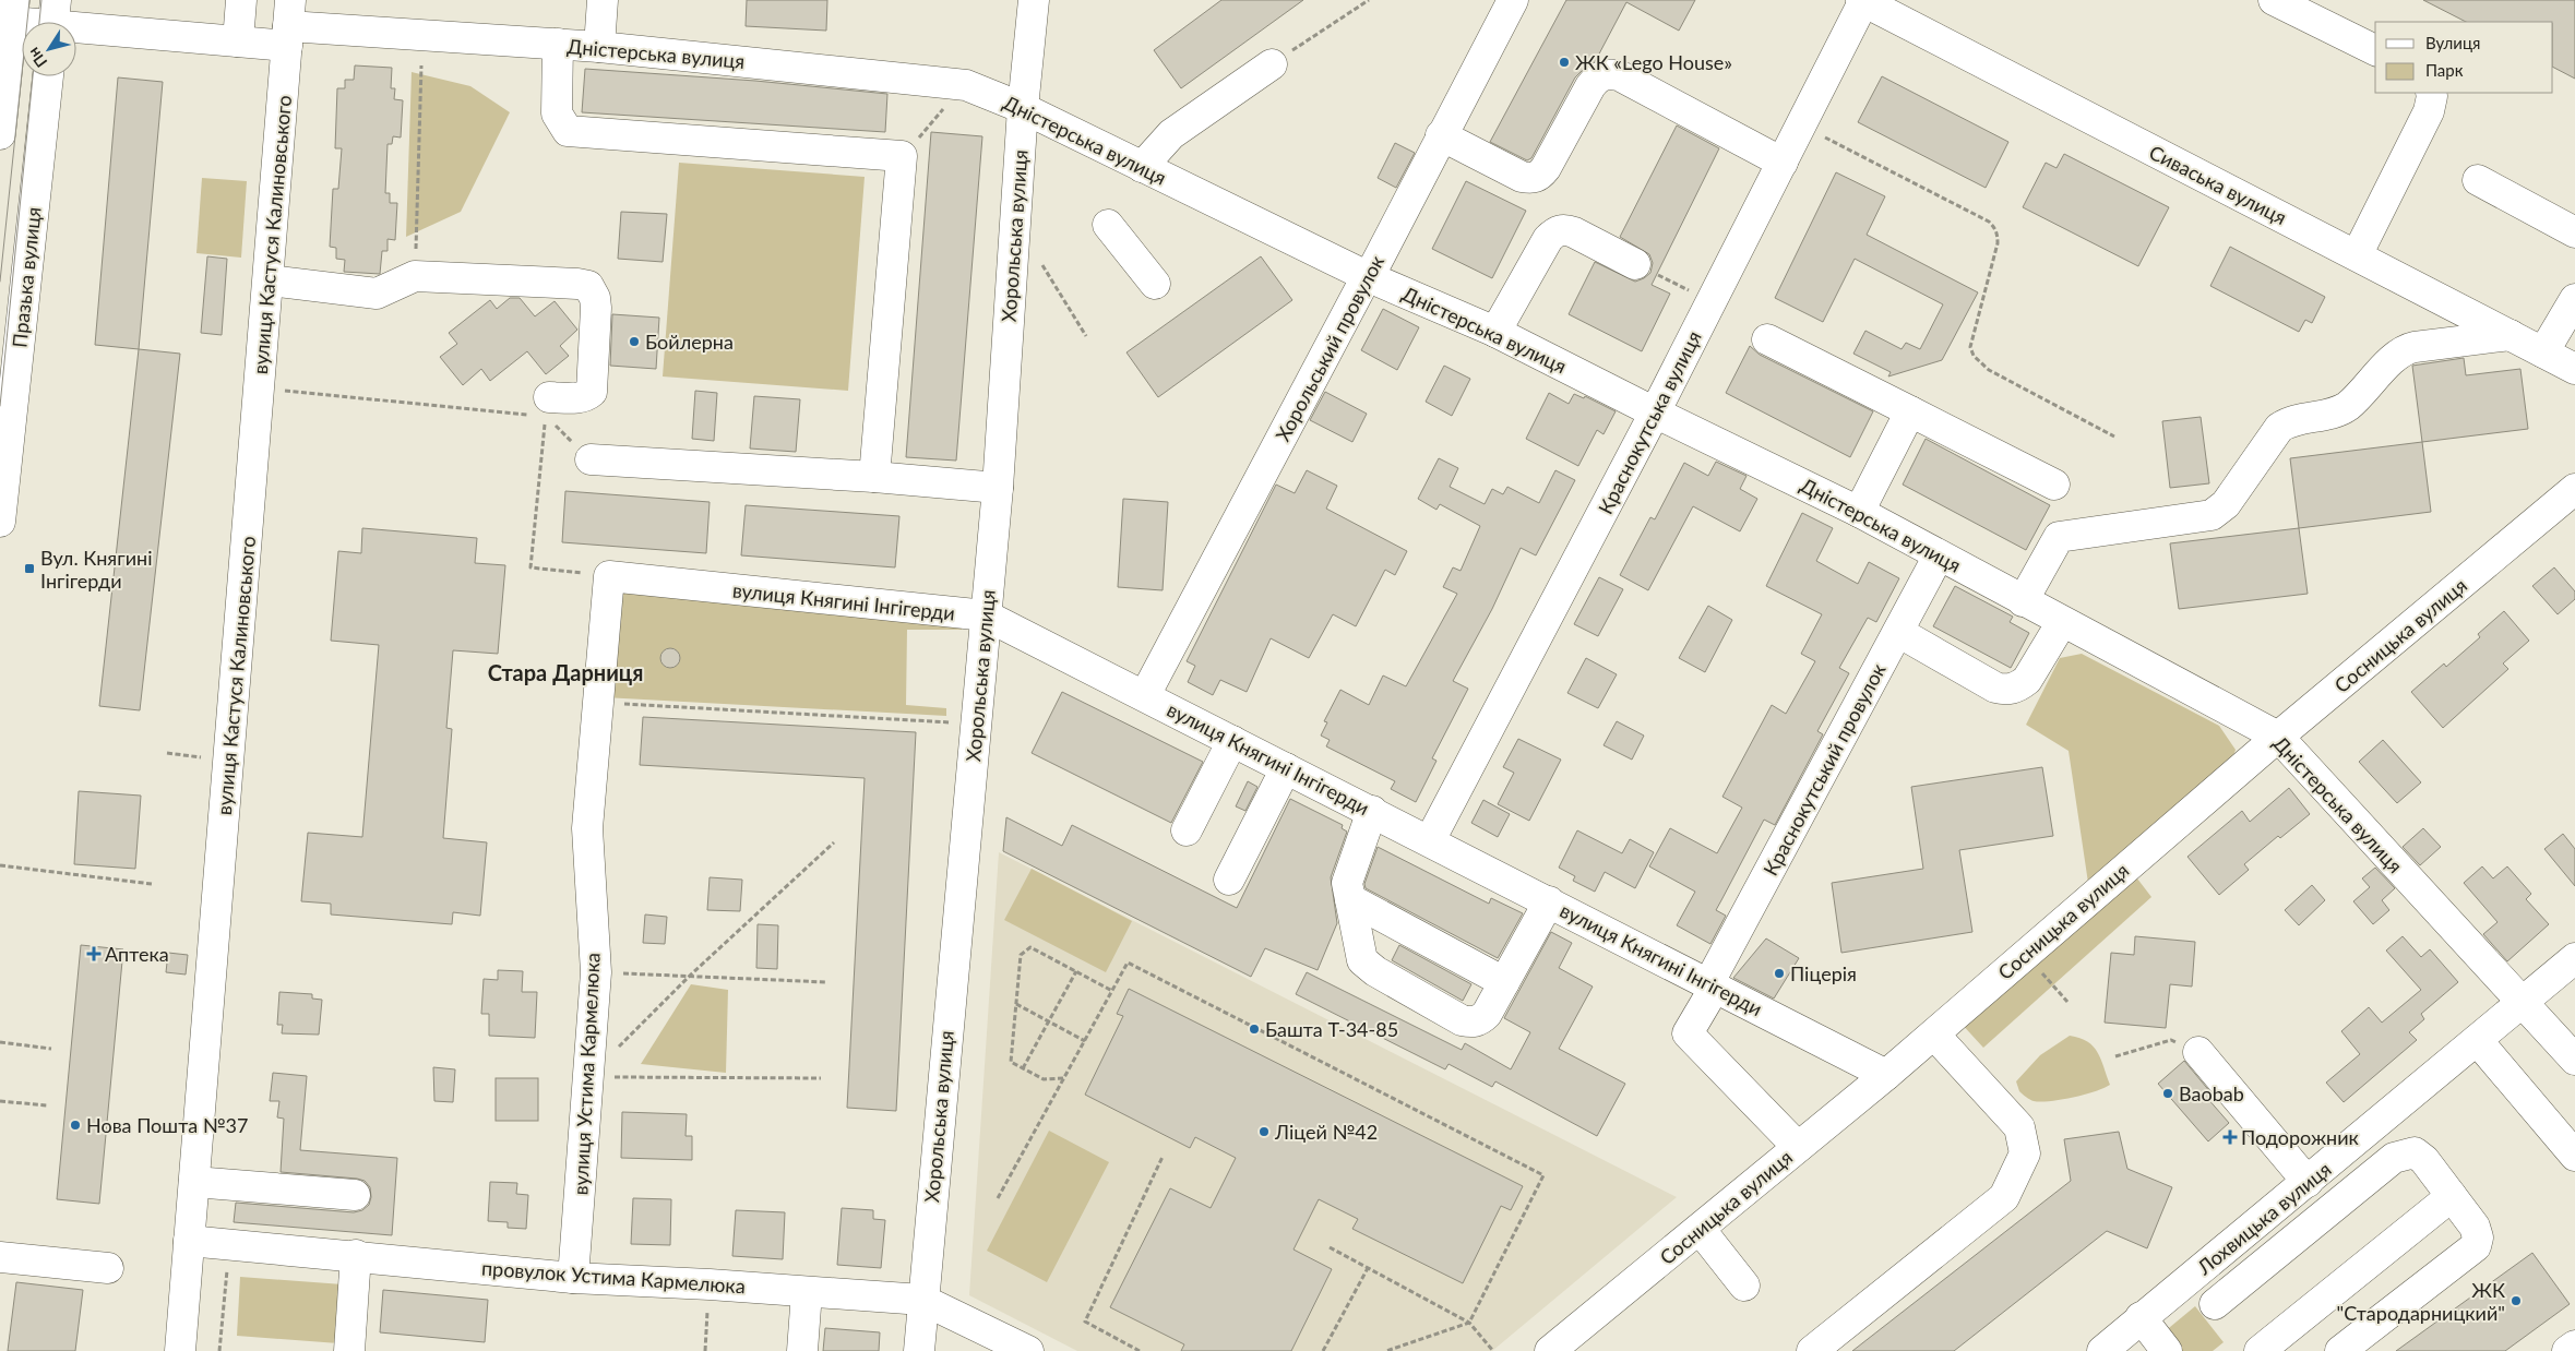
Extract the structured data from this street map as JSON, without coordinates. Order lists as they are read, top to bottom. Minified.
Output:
{"streets":{"street":["Дністерська вулиця","Сиваська вулиця","вулиця Кастуся Калиновського","Хорольська вулиця","Празька вулиця","Хорольський провулок","Краснокутська вулиця","вулиця Княгині Інгігерди","Сосницька вулиця","Краснокутський провулок","вулиця Устима Кармелюка","Лохвицька вулиця","провулок Устима Кармелюка"]},"crossings":[["Дністерська вулиця","вулиця Кастуся Калиновського"],["Дністерська вулиця","Хорольська вулиця"],["Дністерська вулиця","Хорольський провулок"],["Дністерська вулиця","Краснокутська вулиця"],["Дністерська вулиця","Сосницька вулиця"],["Дністерська вулиця","Краснокутський провулок"],["Дністерська вулиця","Лохвицька вулиця"],["Сиваська вулиця","Краснокутська вулиця"],["вулиця Кастуся Калиновського","провулок Устима Кармелюка"],["Хорольська вулиця","вулиця Княгині Інгігерди"],["Хорольська вулиця","провулок Устима Кармелюка"],["Хорольський провулок","вулиця Княгині Інгігерди"],["Краснокутська вулиця","вулиця Княгині Інгігерди"],["вулиця Княгині Інгігерди","Сосницька вулиця"],["вулиця Княгині Інгігерди","Краснокутський провулок"],["вулиця Княгині Інгігерди","вулиця Устима Кармелюка"],["Сосницька вулиця","Краснокутський провулок"],["вулиця Устима Кармелюка","провулок Устима Кармелюка"]],"districts":["Стара Дарниця"],"places":{"other":["ЖК «Lego House»","Бойлерна","Піцерія","Башта Т-34-85","Baobab","Нова Пошта №37","Ліцей №42","ЖК \"Стародарницкий\""],"transit":["Вул. Княгині Інгігерди"],"health":["Аптека","Подорожник"]},"legend":["Вулиця","Парк"],"north":"bottom left"}
